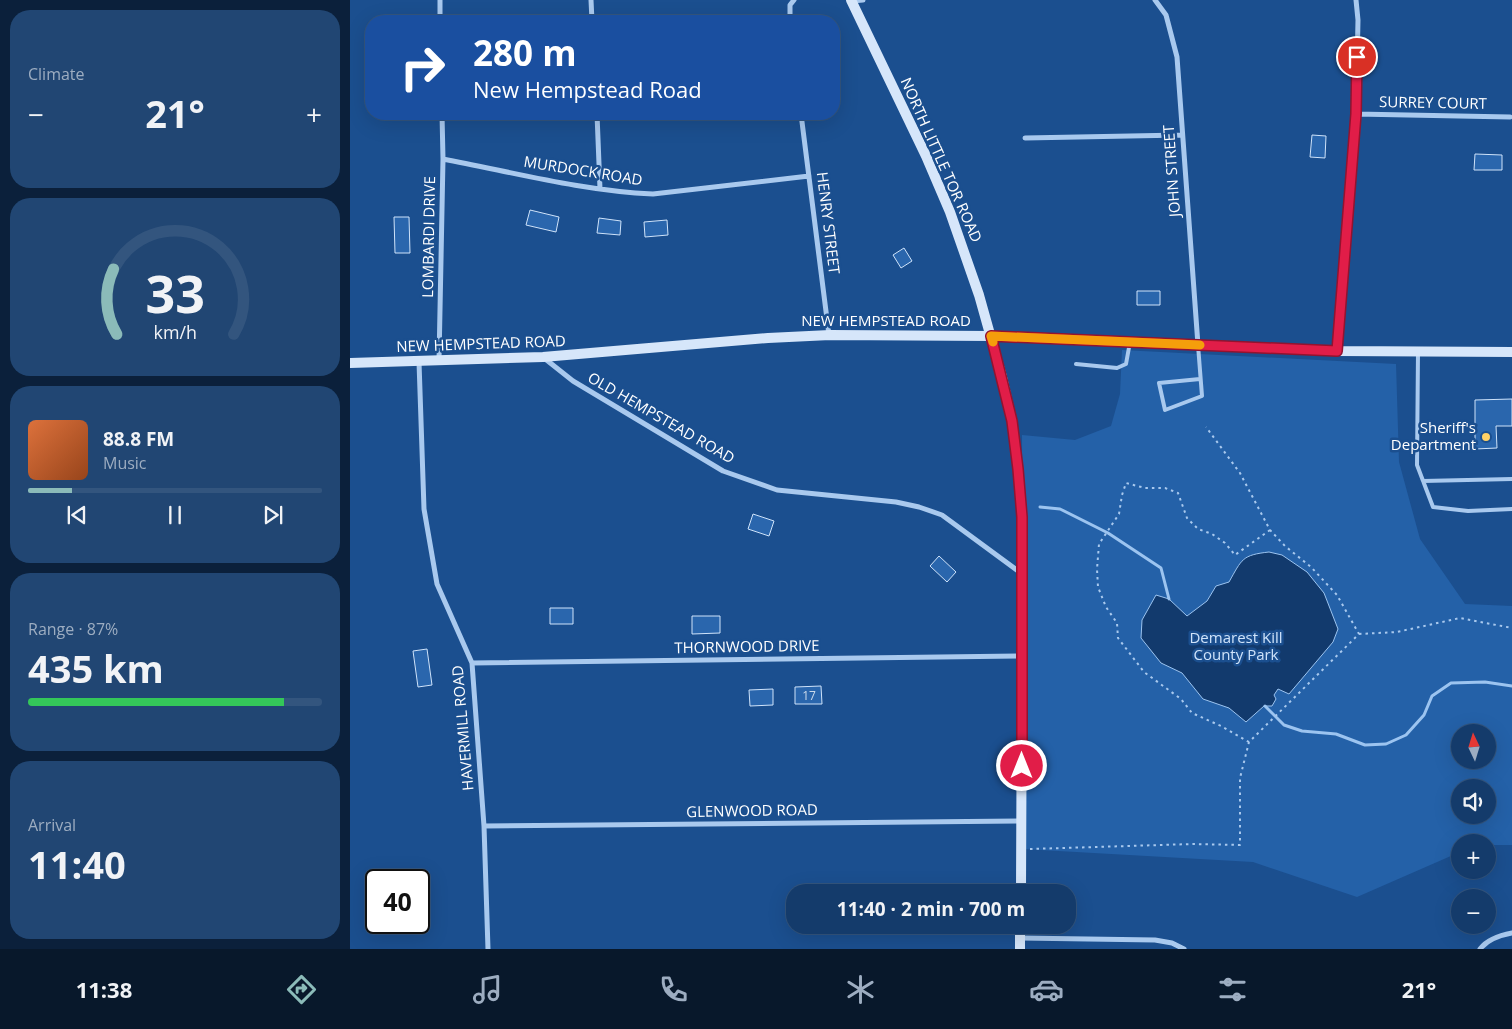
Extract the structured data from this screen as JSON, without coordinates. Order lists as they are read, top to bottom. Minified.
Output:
{"streets":{"street":["SURREY COURT","NORTH LITTLE TOR ROAD","MURDOCK ROAD","JOHN STREET","HENRY STREET","LOMBARDI DRIVE","NEW HEMPSTEAD ROAD","OLD HEMPSTEAD ROAD","THORNWOOD DRIVE","HAVERMILL ROAD","GLENWOOD ROAD"]},"crossings":[["NORTH LITTLE TOR ROAD","NEW HEMPSTEAD ROAD"],["NORTH LITTLE TOR ROAD","OLD HEMPSTEAD ROAD"],["NORTH LITTLE TOR ROAD","THORNWOOD DRIVE"],["NORTH LITTLE TOR ROAD","GLENWOOD ROAD"],["MURDOCK ROAD","HENRY STREET"],["MURDOCK ROAD","LOMBARDI DRIVE"],["JOHN STREET","NEW HEMPSTEAD ROAD"],["HENRY STREET","NEW HEMPSTEAD ROAD"],["LOMBARDI DRIVE","NEW HEMPSTEAD ROAD"],["NEW HEMPSTEAD ROAD","OLD HEMPSTEAD ROAD"],["NEW HEMPSTEAD ROAD","HAVERMILL ROAD"],["THORNWOOD DRIVE","HAVERMILL ROAD"],["HAVERMILL ROAD","GLENWOOD ROAD"]],"parks":["Demarest Kill County Park"],"places":["Sheriff's Department"],"house_numbers":["17"],"north":"top","page":{"tile":["Climate",["Range · 87%","435 km"],["Arrival","11:40"]],"turn":["280 m","New Hempstead Road"],"heat":["−","21°","+"],"song":["88.8 FM","Music"],"map_buttons":["+","−"],"limit":"40","trip":"11:40 · 2 min · 700 m","tabs":["11:38","21°"],"gauge":["33","km/h"]}}
